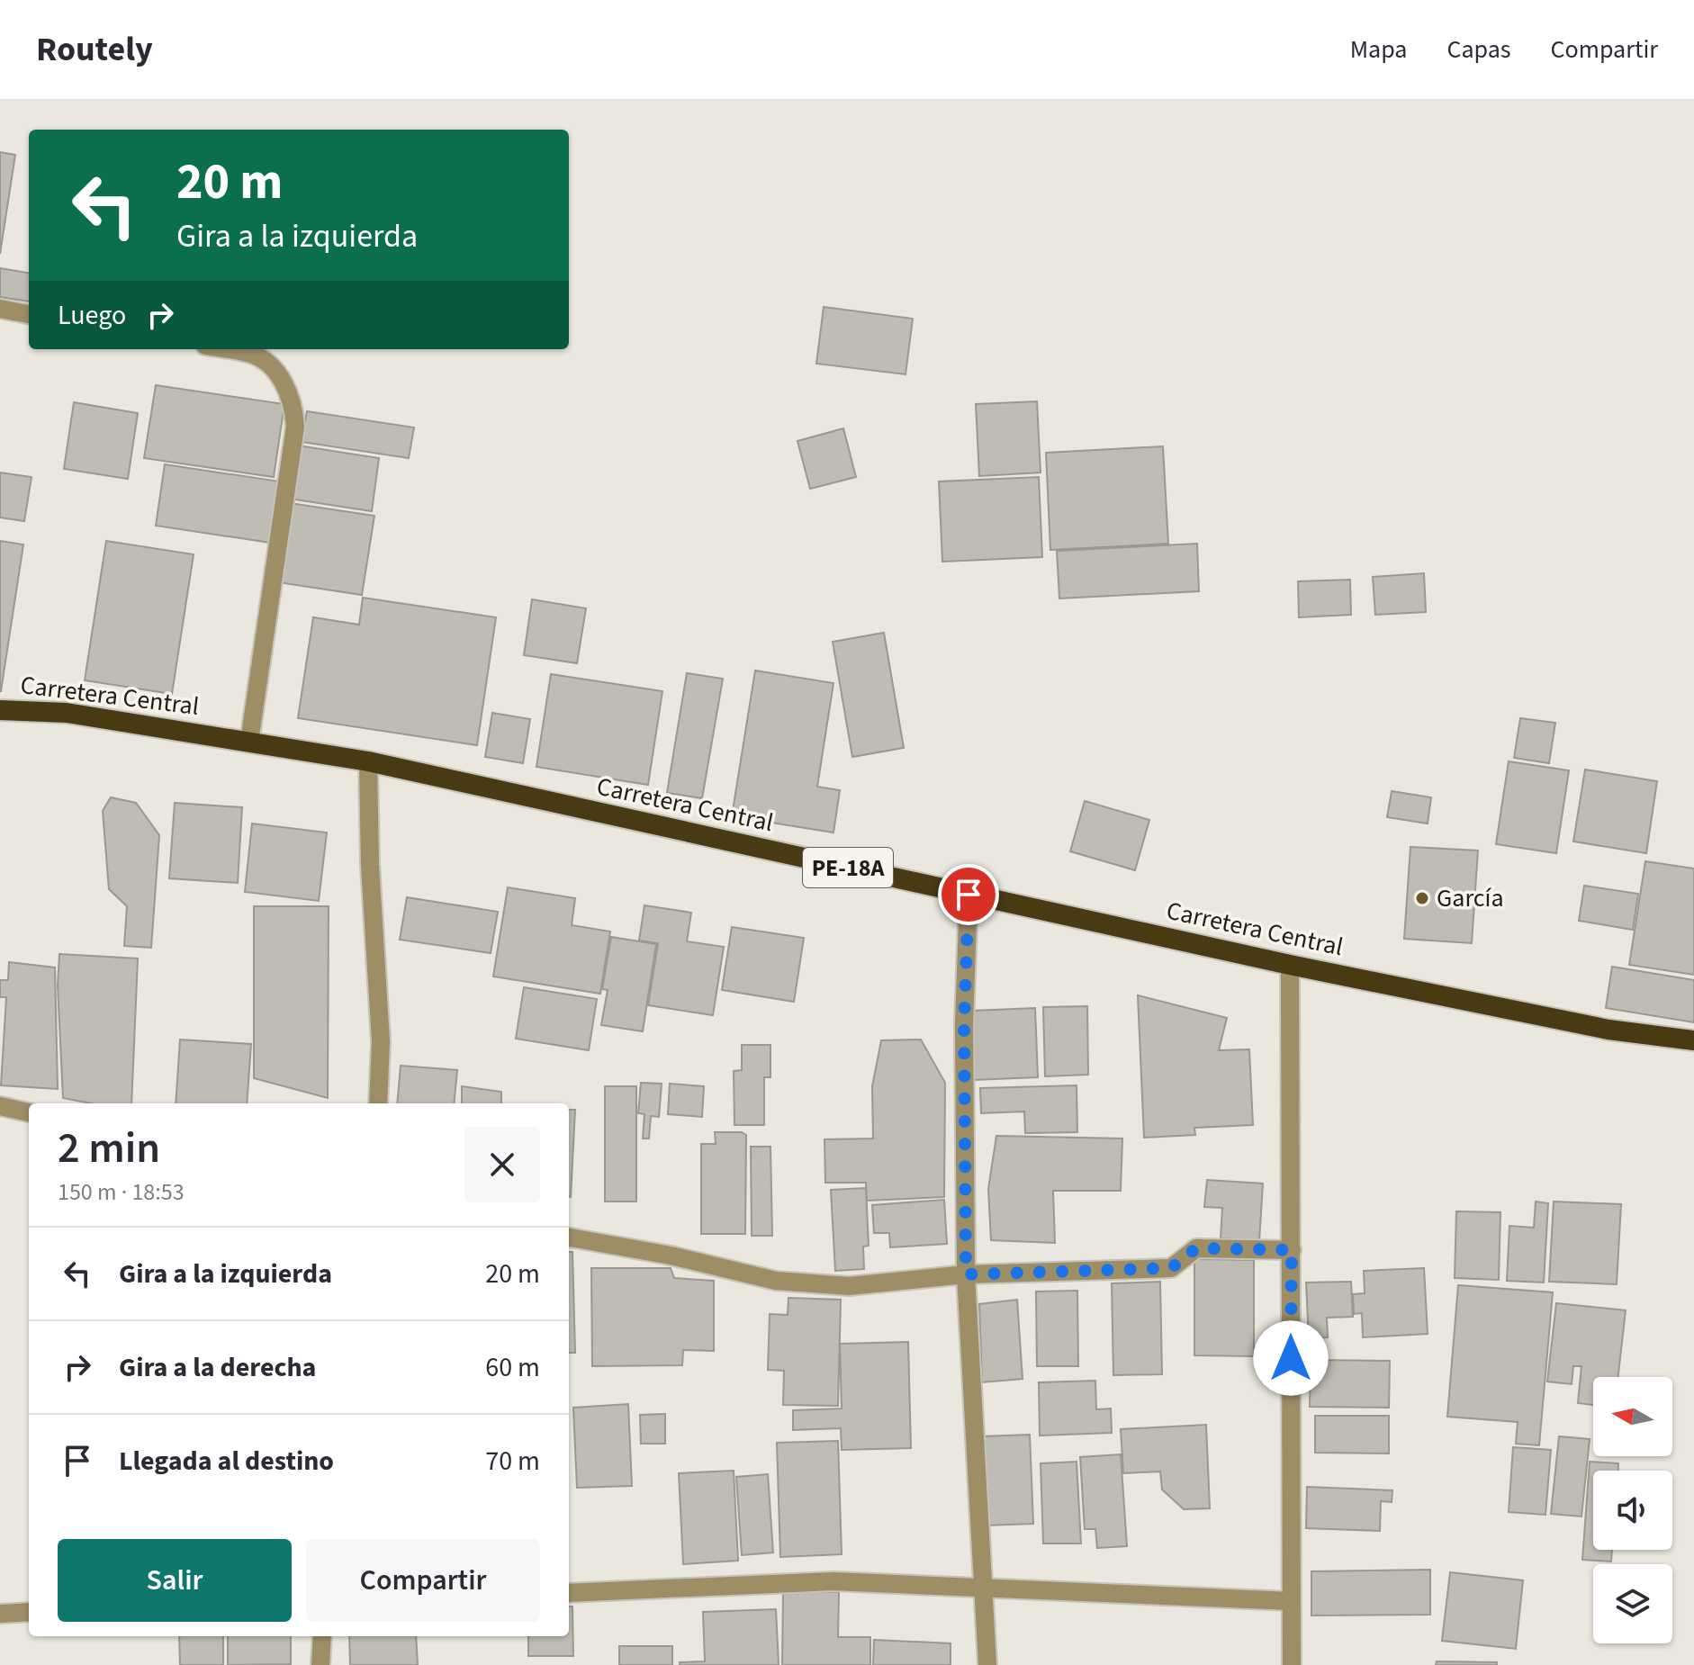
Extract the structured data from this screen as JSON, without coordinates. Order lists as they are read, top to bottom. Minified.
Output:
{"streets":{"highway":["Carretera Central","PE-18A"]},"places":["García"],"north":"left","page":{"header":"Routely","nav":["Mapa","Capas","Compartir"],"turn":["20 m","Gira a la izquierda"],"then":"Luego","heading":["2 min","150 m · 18:53"],"list":[{"name":"Gira a la izquierda","value":"20 m"},{"name":"Gira a la derecha","value":"60 m"},{"name":"Llegada al destino","value":"70 m"}],"buttons":["Salir","Compartir"]}}
